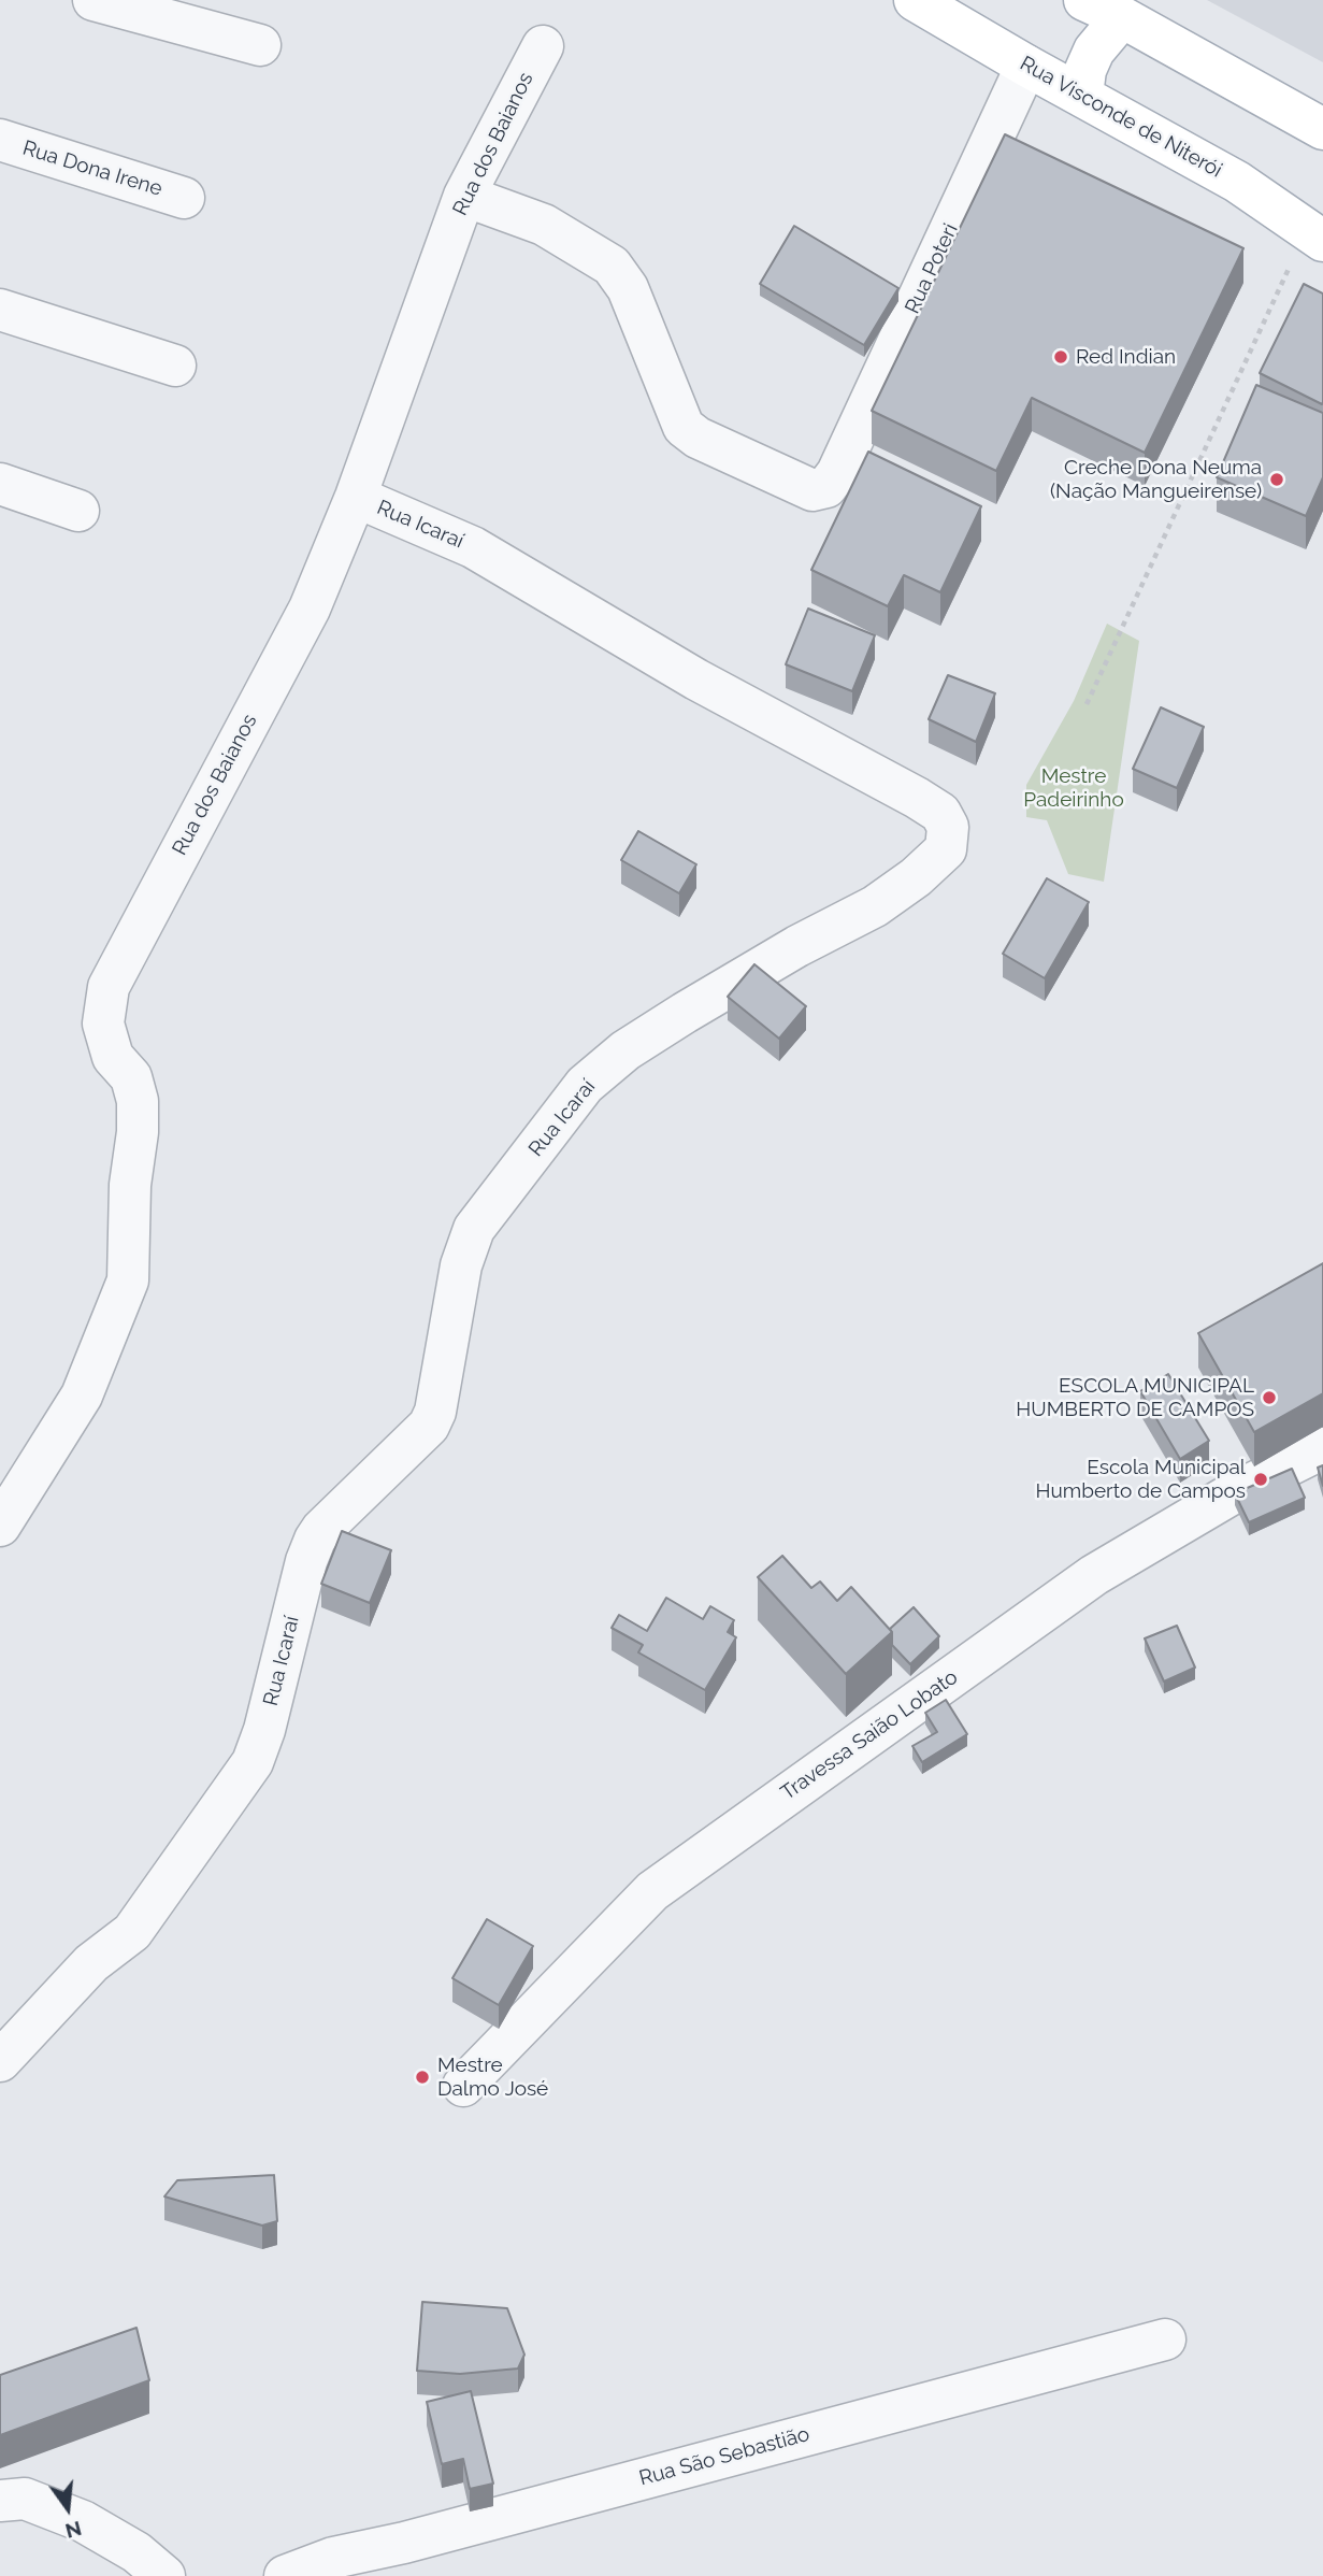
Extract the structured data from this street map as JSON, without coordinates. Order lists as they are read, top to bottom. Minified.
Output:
{"streets":{"main road":["Rua Visconde de Niterói"],"street":["Rua dos Baianos","Rua Dona Irene","Rua Poteri","Rua Icaraí","Travessa Saião Lobato","Rua São Sebastião"]},"crossings":[["Rua Visconde de Niterói","Rua Poteri"],["Rua dos Baianos","Rua Poteri"],["Rua dos Baianos","Rua Icaraí"]],"parks":["Mestre Padeirinho"],"places":["Red Indian","Creche Dona Neuma (Nação Mangueirense)","ESCOLA MUNICIPAL HUMBERTO DE CAMPOS","Escola Municipal Humberto de Campos","Mestre Dalmo José"],"north":"bottom"}
